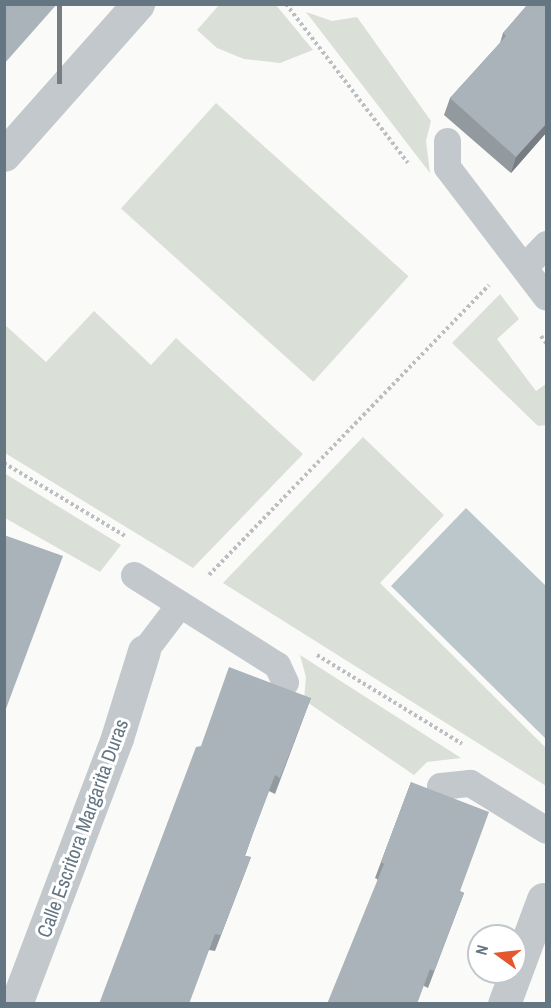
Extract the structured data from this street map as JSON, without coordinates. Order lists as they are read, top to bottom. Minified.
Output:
{"streets":{"street":["Calle Escritora Margarita Duras"]},"north":"left"}
